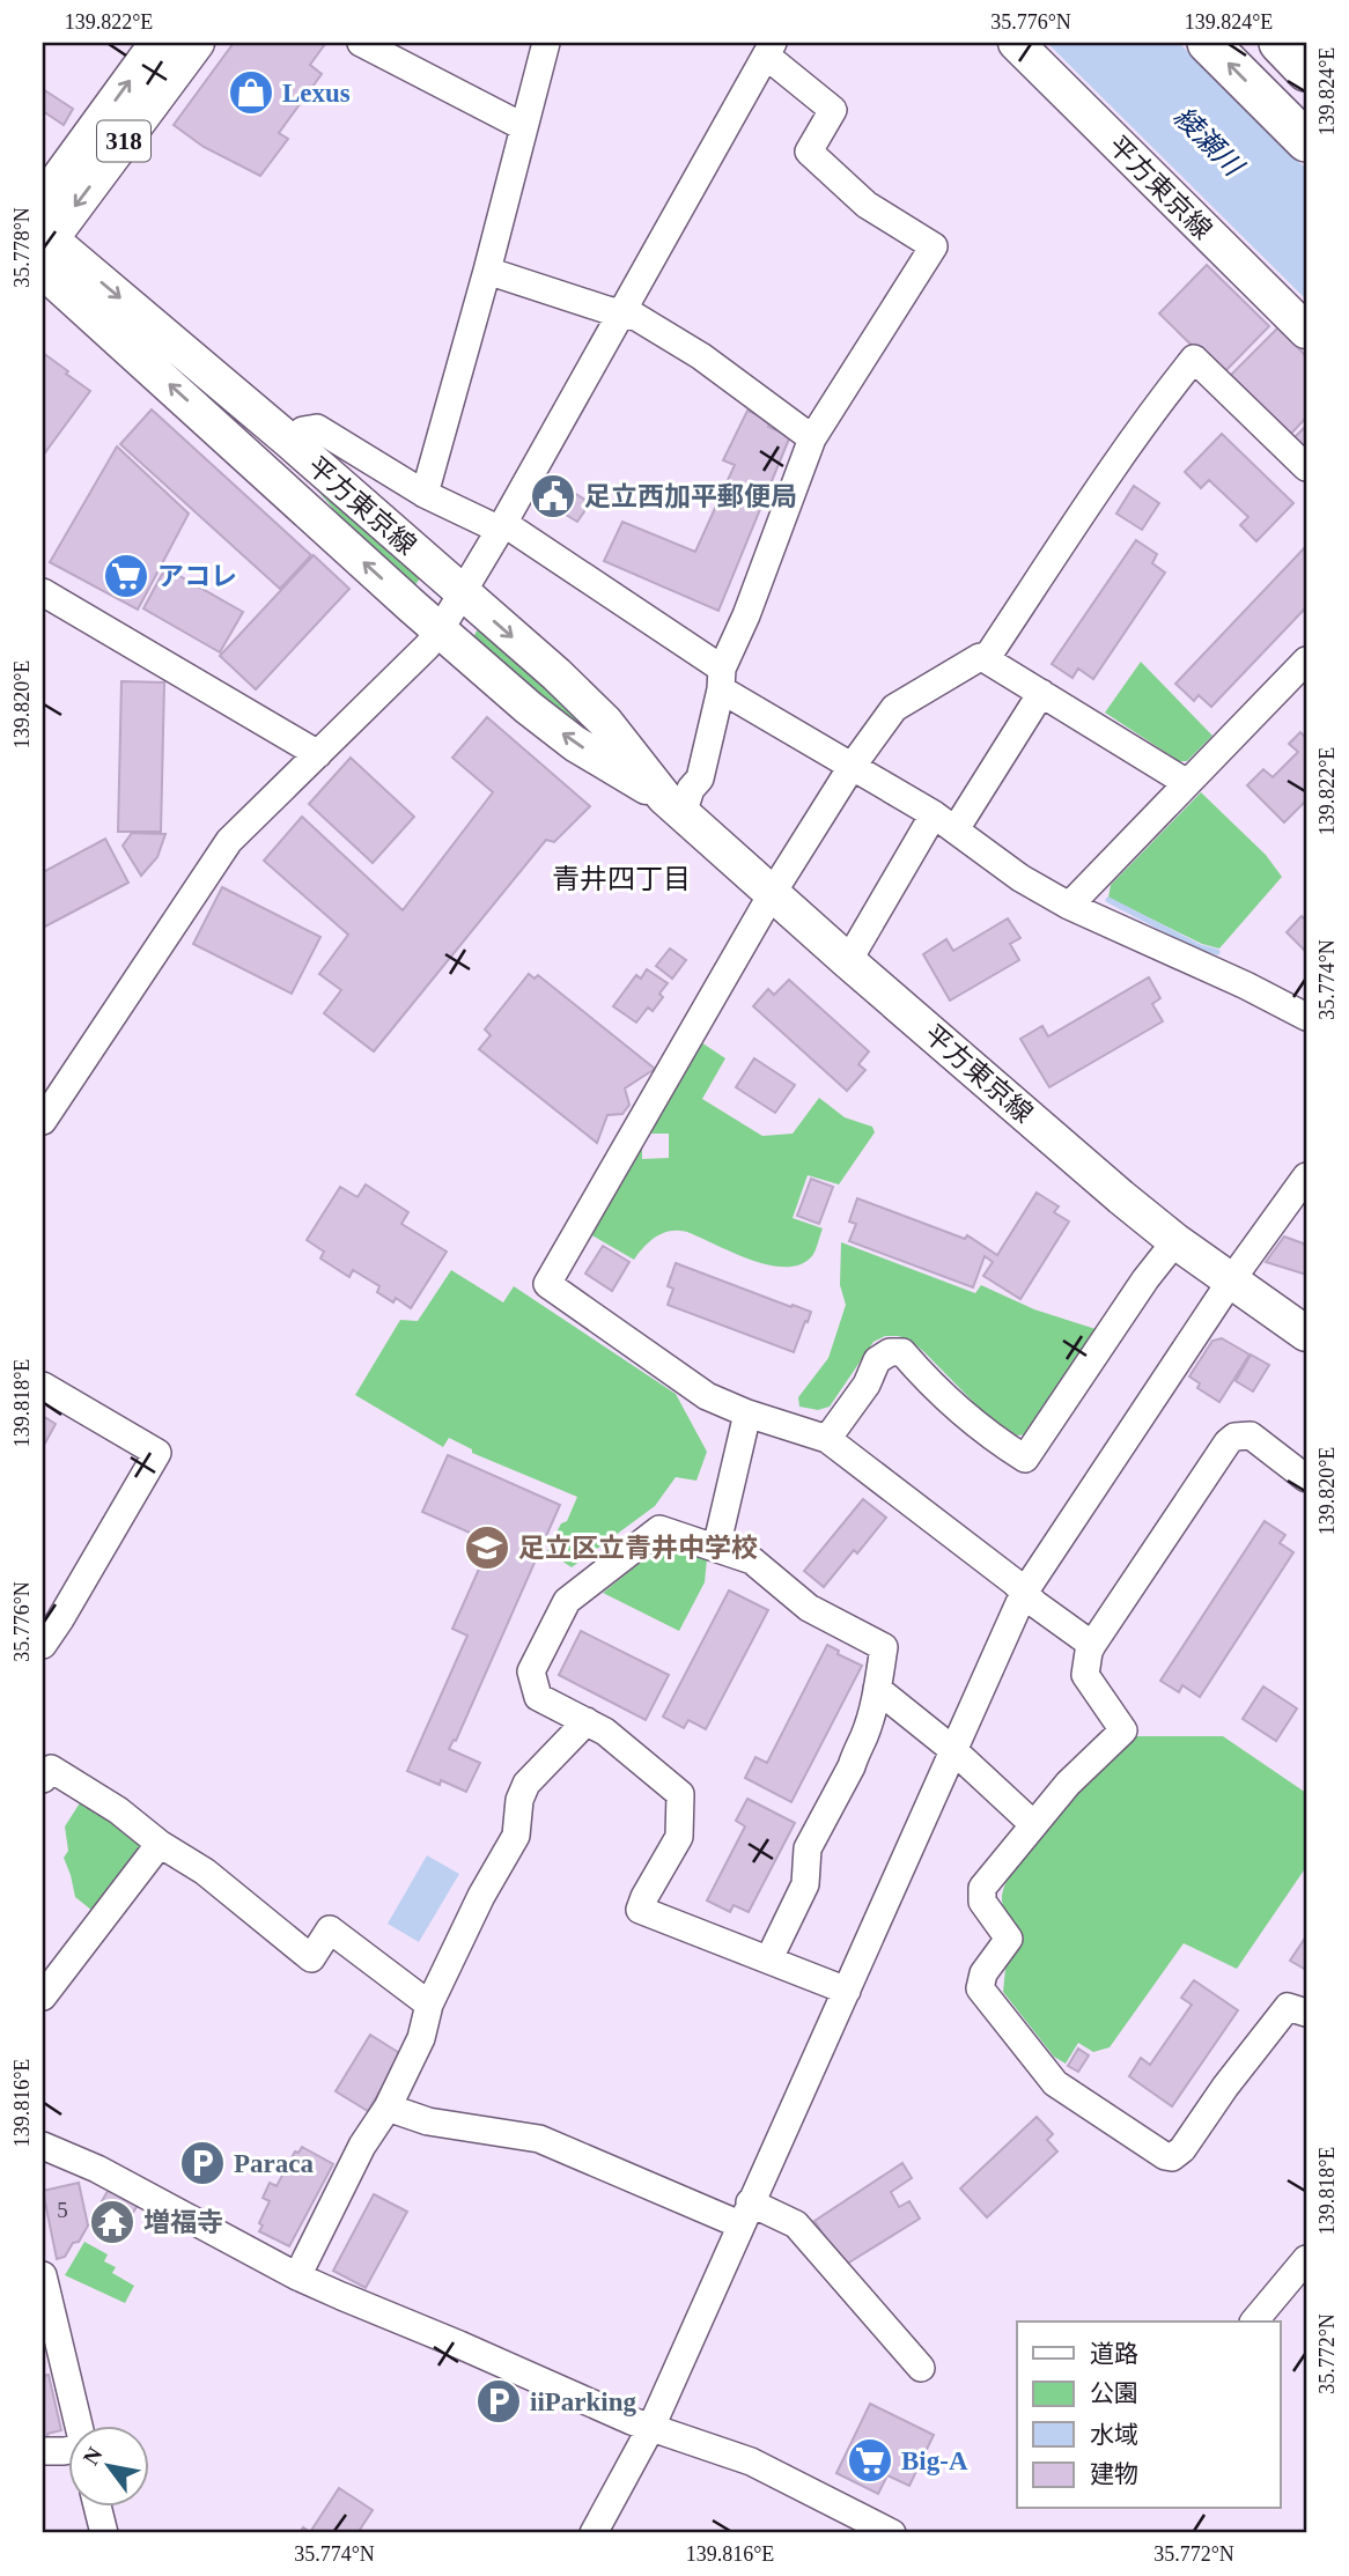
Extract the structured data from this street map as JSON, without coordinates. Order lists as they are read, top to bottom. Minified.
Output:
{"streets":{"main road":["318","平方東京線"]},"crossings":[["318","平方東京線"]],"districts":["青井四丁目"],"water":["綾瀬川"],"places":{"shop":["Lexus"],"public building":["足立西加平郵便局"],"supermarket":["アコレ","Big-A"],"school or university":["足立区立青井中学校"],"parking":["Paraca","iiParking"],"temple":["増福寺"]},"house_numbers":["5"],"legend":["道路","公園","水域","建物"],"north":"top left","coordinates":["139.822°E","35.776°N","139.824°E","35.778°N","139.820°E","35.774°N","139.818°E","139.816°E","35.772°N"]}
